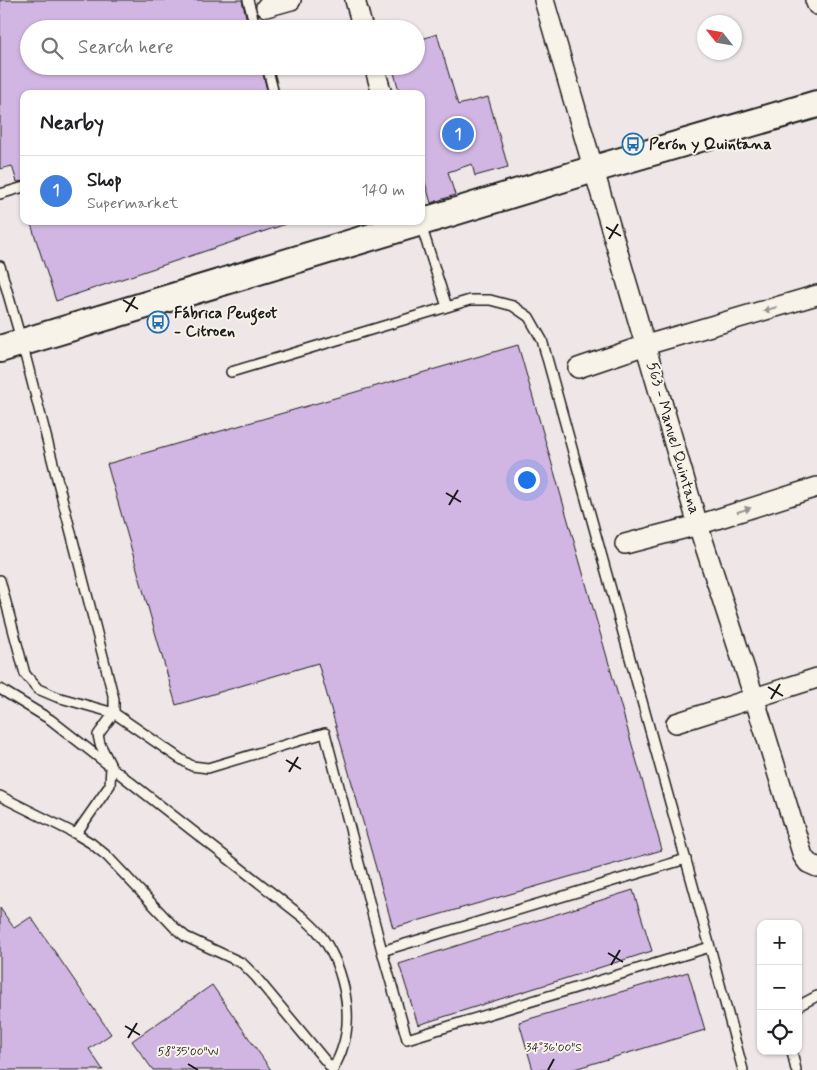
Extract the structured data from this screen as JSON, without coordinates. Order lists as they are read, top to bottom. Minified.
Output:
{"streets":{"street":["563 - Manuel Quintana"]},"places":{"bus stop":["Perón y Quintana","Fábrica Peugeot - Citroen"]},"north":"top left","page":{"search":"Search here","heading":"Nearby","pins":"1","list":[{"mark":"1","name":"Shop","note":"Supermarket","value":"140 m"}],"map_buttons":["+","−"]},"coordinates":["34°36'00\"S","58°35'00\"W"]}
